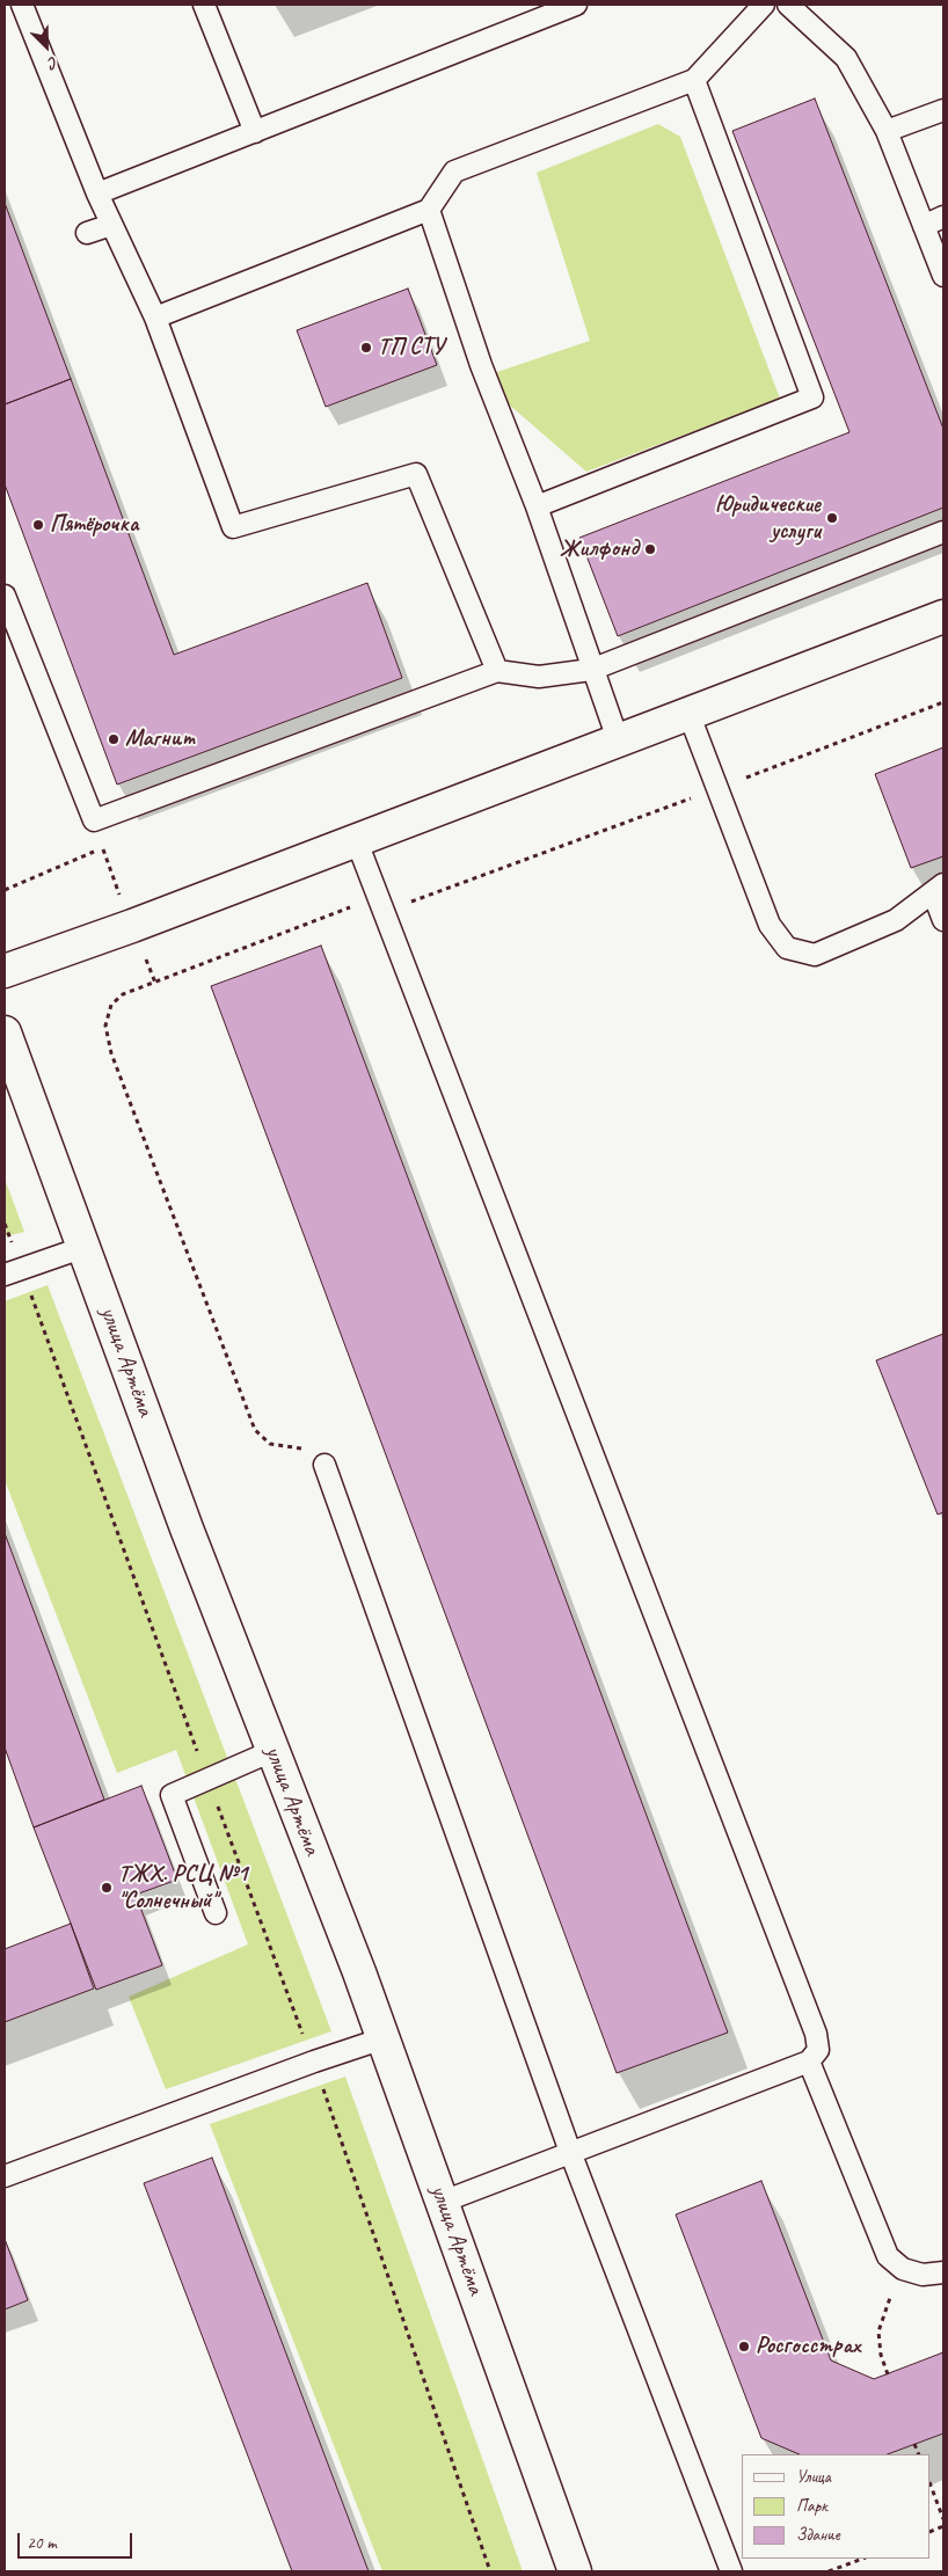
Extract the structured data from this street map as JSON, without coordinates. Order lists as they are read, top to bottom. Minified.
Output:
{"streets":{"main road":["улица Артёма"]},"places":["ТП СТУ","Юридические услуги","Пятёрочка","Жилфонд","Магнит","ТЖХ. РСЦ №1 \"Солнечный\"","Росгосстрах"],"legend":["Улица","Парк","Здание"],"scale_bar":"20 m","north":"bottom right"}
